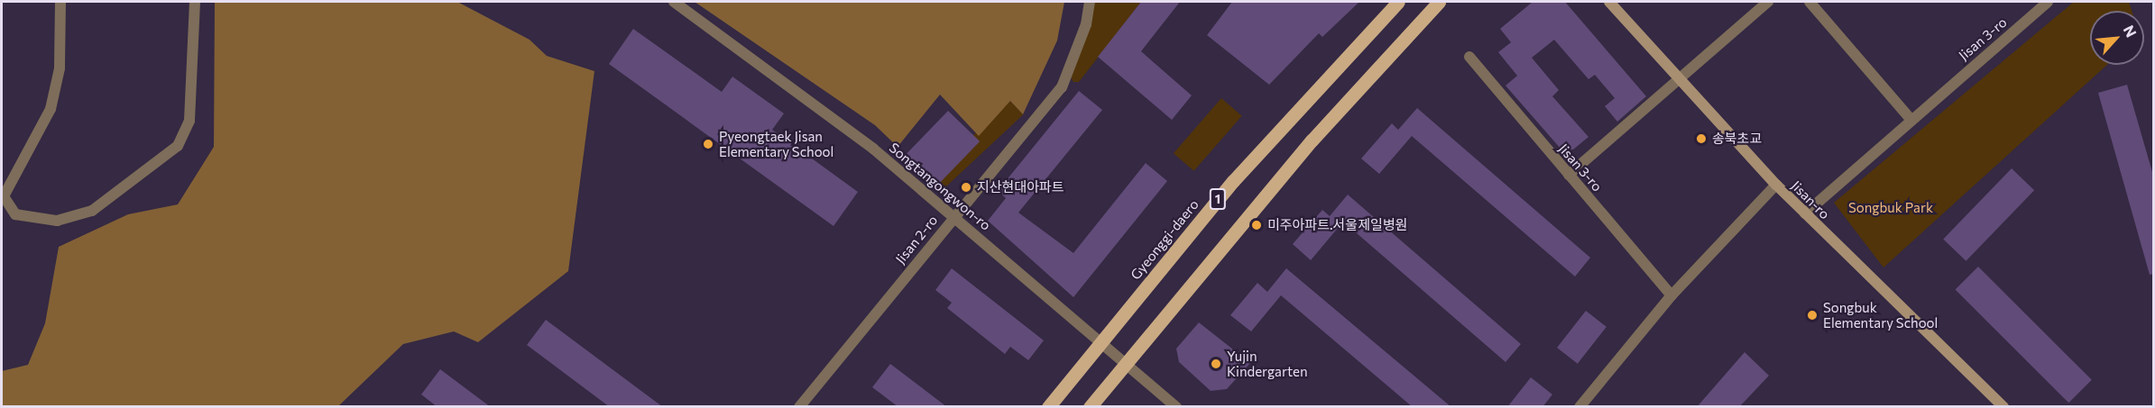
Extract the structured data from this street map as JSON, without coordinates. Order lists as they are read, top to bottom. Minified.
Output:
{"streets":{"main road":["1","Jisan-ro","Gyeonggi-daero"],"street":["Jisan 3-ro","Songtangongwon-ro","Jisan 2-ro"]},"crossings":[["Jisan 3-ro","Jisan-ro"],["Songtangongwon-ro","Jisan 2-ro"],["Songtangongwon-ro","Gyeonggi-daero"]],"parks":["Songbuk Park"],"places":["송북초교","Pyeongtaek Jisan Elementary School","지산현대아파트","미주아파트.서울제일병원","Songbuk Elementary School","Yujin Kindergarten"],"north":"top right"}
